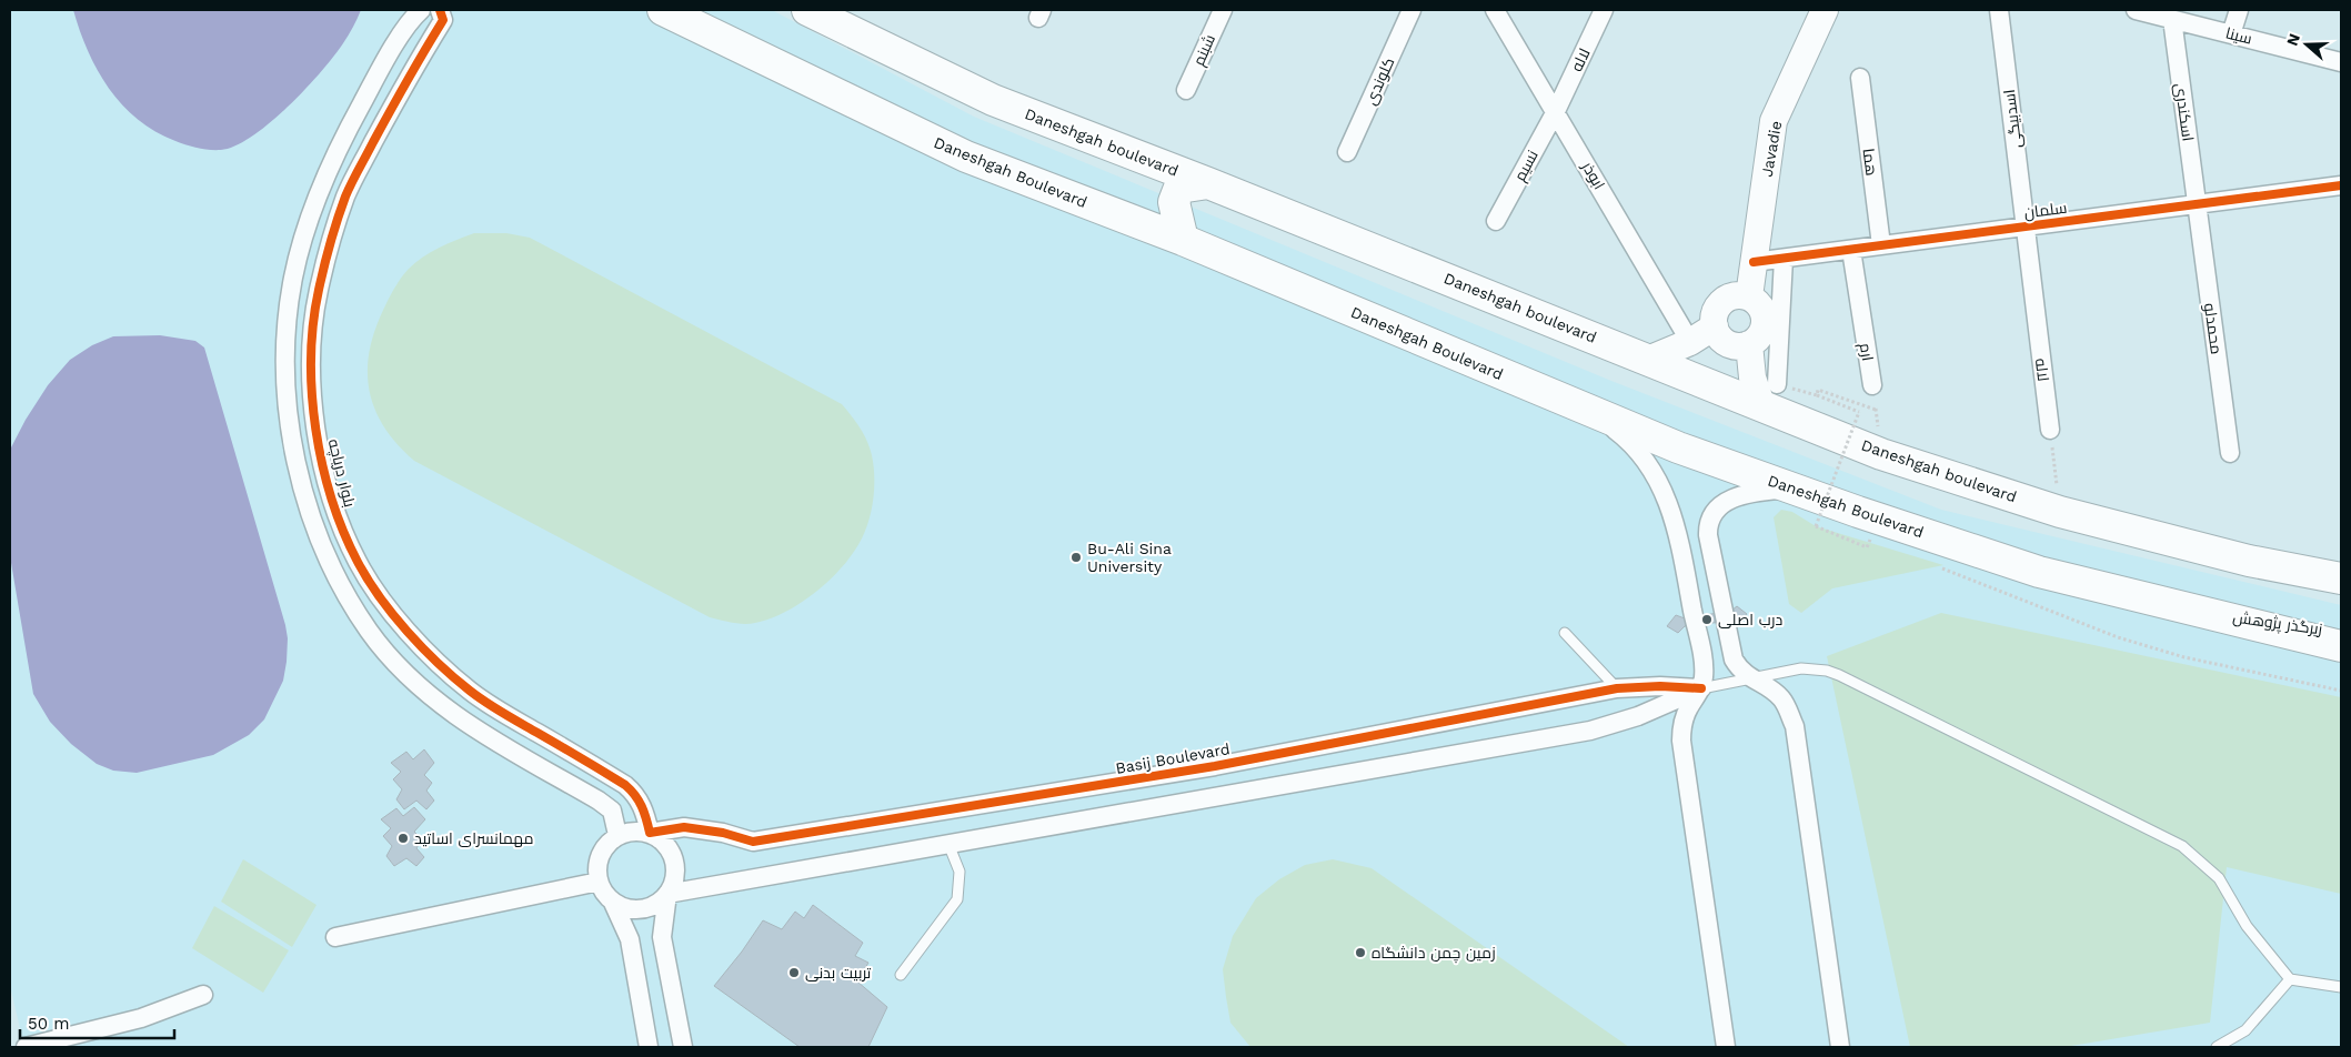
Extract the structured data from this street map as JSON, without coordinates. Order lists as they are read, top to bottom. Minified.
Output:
{"streets":{"highway":["Daneshgah boulevard","Daneshgah Boulevard","زیرگذر پژوهش"],"main road":["Javadie"],"street":["سینا","شبنم","لاله","کلوندی","اسکندری","اسدبیگی","هما","نسیم","ابوذر","سلمان","محمدلو","ارم","بلوار دریاچه","Basij Boulevard"]},"crossings":[["سینا","اسکندری"],["لاله","اسدبیگی"],["لاله","نسیم"],["لاله","ابوذر"],["لاله","سلمان"],["اسکندری","سلمان"],["اسکندری","محمدلو"],["اسدبیگی","سلمان"],["Javadie","سلمان"],["هما","سلمان"],["نسیم","ابوذر"],["Daneshgah Boulevard","زیرگذر پژوهش"],["سلمان","محمدلو"],["سلمان","ارم"],["بلوار دریاچه","Basij Boulevard"]],"places":["Bu-Ali Sina University","درب اصلی","مهمانسرای اساتید","زمین چمن دانشگاه","تربیت بدنی"],"scale_bar":"50 m","north":"left"}
